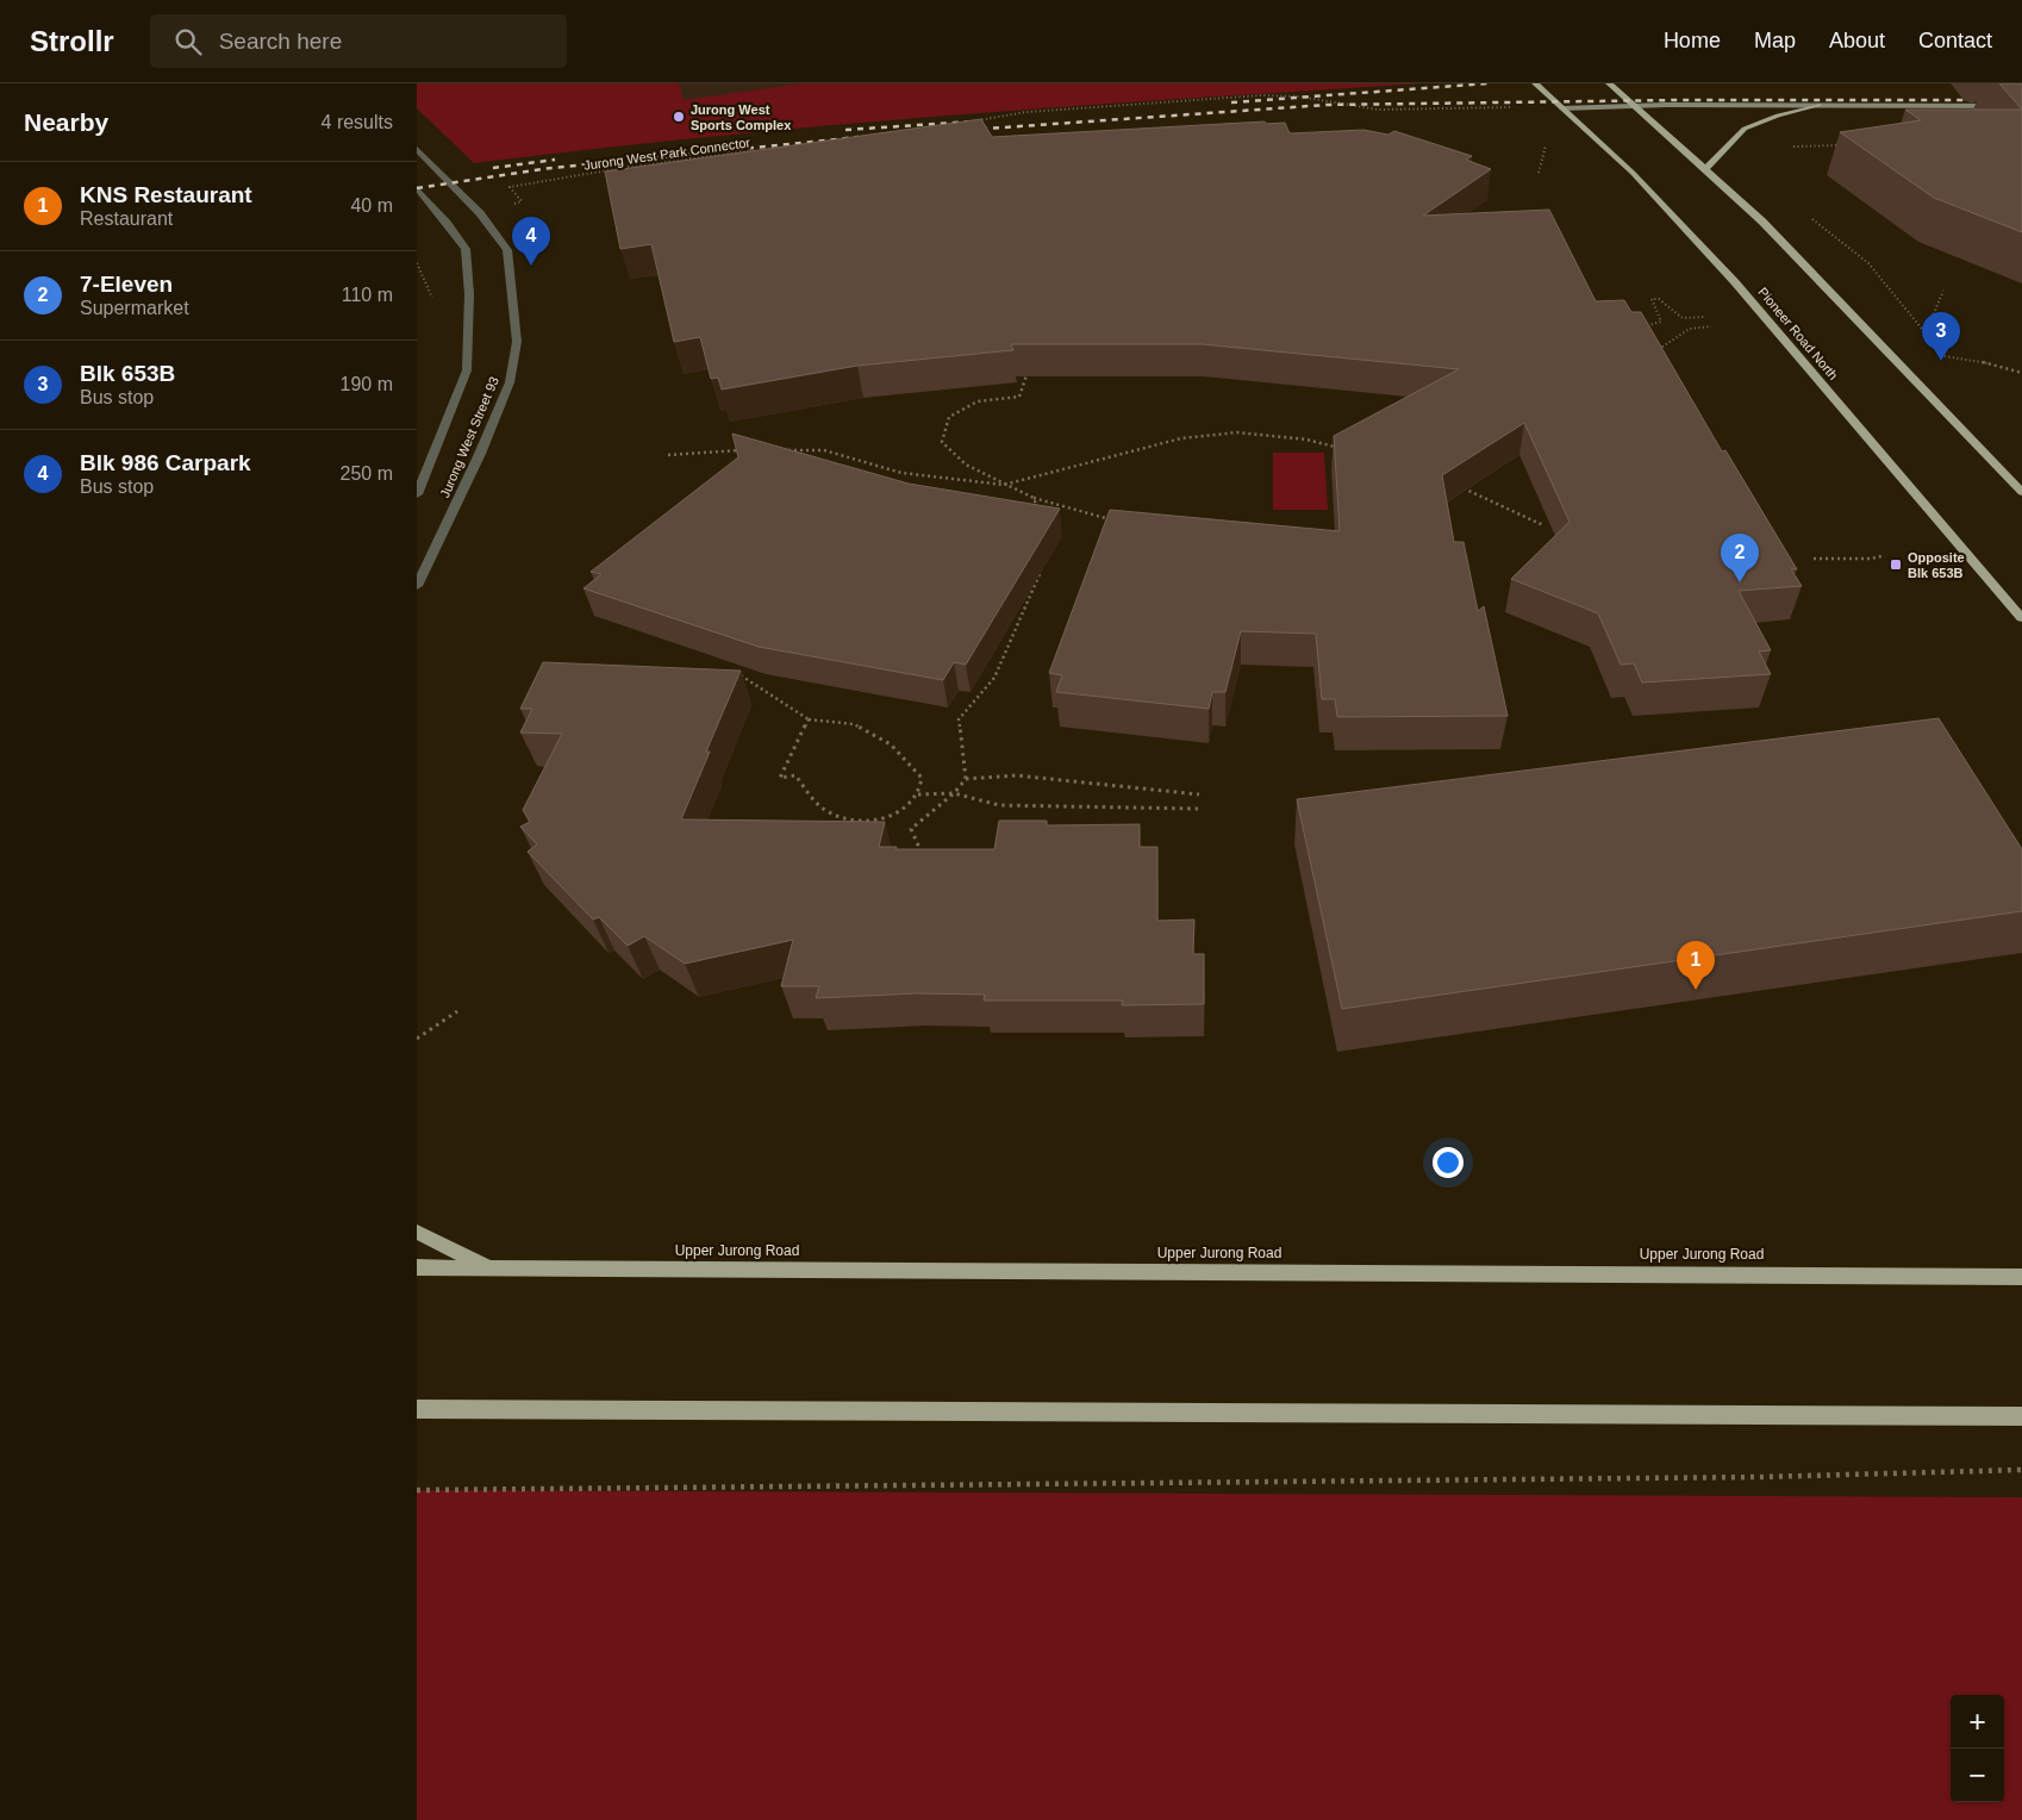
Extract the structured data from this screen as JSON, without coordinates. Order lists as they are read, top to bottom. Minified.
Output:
{"streets":{"main road":["Pioneer Road North","Upper Jurong Road"],"street":["Jurong West Street 93"],"path":["Jurong West Park Connector"]},"places":{"other":["Jurong West Sports Complex"],"transit":["Opposite Blk 653B"]},"page":{"header":"Strollr","search":"Search here","nav":["Home","Map","About","Contact"],"heading":["Nearby","4 results"],"list":[{"mark":"1","name":"KNS Restaurant","note":"Restaurant","value":"40 m"},{"mark":"2","name":"7-Eleven","note":"Supermarket","value":"110 m"},{"mark":"3","name":"Blk 653B","note":"Bus stop","value":"190 m"},{"mark":"4","name":"Blk 986 Carpark","note":"Bus stop","value":"250 m"}],"pins":["4","3","2","1"],"map_buttons":["+","−"]}}
